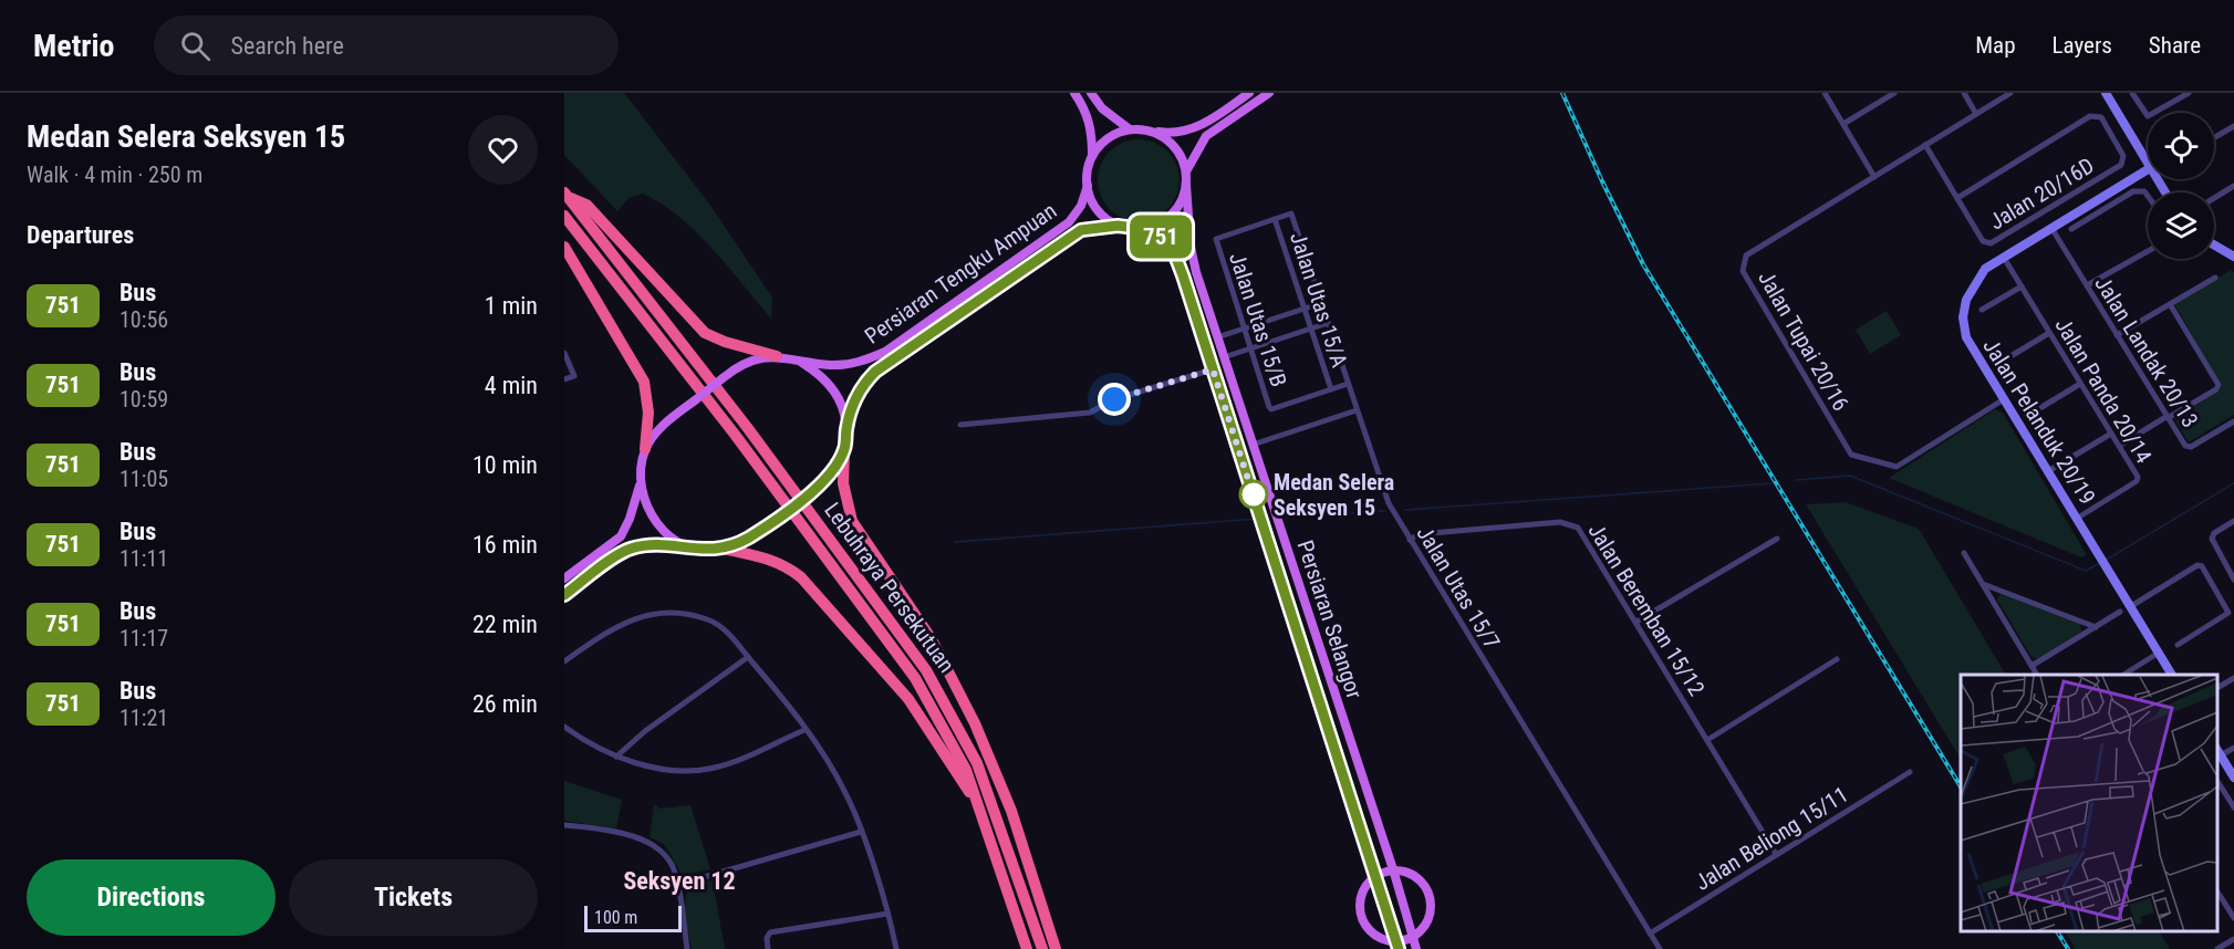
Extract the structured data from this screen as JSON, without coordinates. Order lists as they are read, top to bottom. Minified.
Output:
{"streets":{"highway":["Lebuhraya Persekutuan"],"main road":["Persiaran Tengku Ampuan","Persiaran Selangor"],"street":["Jalan 20/16D","Jalan Utas 15/A","Jalan Utas 15/B","Jalan Tupai 20/16","Jalan Landak 20/13","Jalan Panda 20/14","Jalan Pelanduk 20/19","Jalan Utas 15/7","Jalan Beremban 15/12","Jalan Beliong 15/11"]},"crossings":[["Jalan 20/16D","Jalan Tupai 20/16"],["Persiaran Tengku Ampuan","Persiaran Selangor"],["Jalan Utas 15/A","Jalan Utas 15/B"],["Jalan Utas 15/B","Jalan Utas 15/7"],["Jalan Tupai 20/16","Jalan Pelanduk 20/19"],["Jalan Landak 20/13","Jalan Pelanduk 20/19"],["Jalan Panda 20/14","Jalan Pelanduk 20/19"],["Jalan Utas 15/7","Jalan Beremban 15/12"],["Jalan Utas 15/7","Jalan Beliong 15/11"],["Jalan Beremban 15/12","Jalan Beliong 15/11"]],"districts":["Seksyen 12"],"places":["Medan Selera Seksyen 15"],"lines":["bus line 751"],"scale_bar":"100 m","page":{"header":"Metrio","search":"Search here","nav":["Map","Layers","Share"],"heading":[["Medan Selera Seksyen 15","Walk · 4 min · 250 m"],"Departures"],"on_map":"751","list":[{"mark":"751","name":"Bus","note":"10:56","value":"1 min"},{"mark":"751","name":"Bus","note":"10:59","value":"4 min"},{"mark":"751","name":"Bus","note":"11:05","value":"10 min"},{"mark":"751","name":"Bus","note":"11:11","value":"16 min"},{"mark":"751","name":"Bus","note":"11:17","value":"22 min"},{"mark":"751","name":"Bus","note":"11:21","value":"26 min"}],"buttons":["Directions","Tickets"],"scale":"100 m"}}
